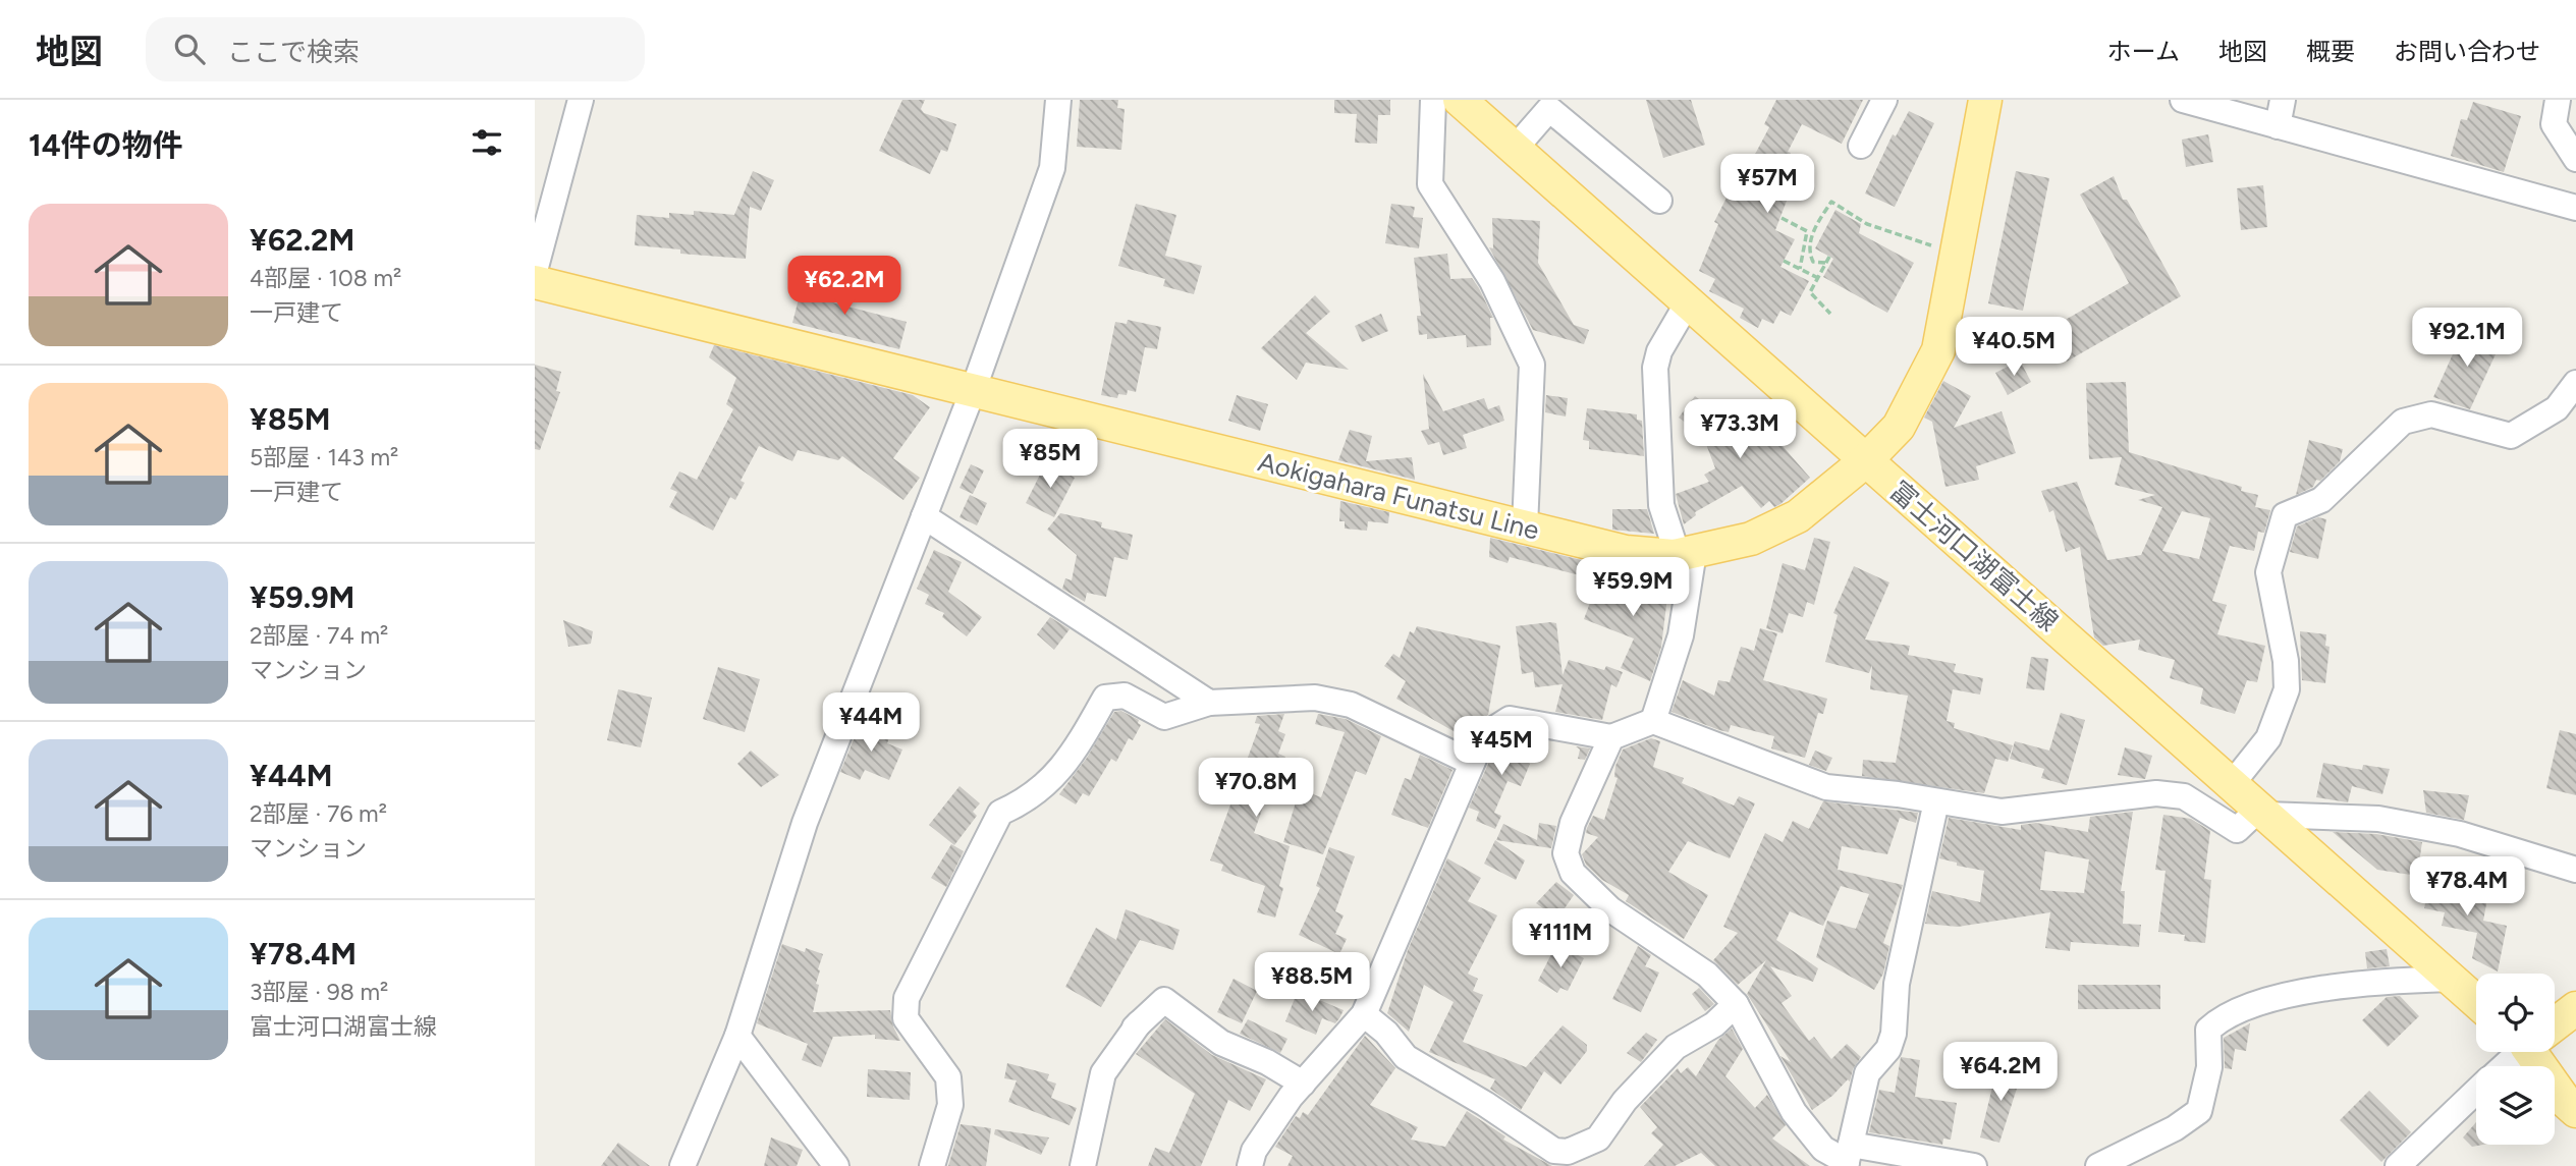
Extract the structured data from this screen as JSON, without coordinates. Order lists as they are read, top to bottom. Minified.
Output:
{"streets":{"main road":["Aokigahara Funatsu Line","富士河口湖富士線"]},"crossings":[["Aokigahara Funatsu Line","富士河口湖富士線"]],"page":{"header":"地図","search":"ここで検索","nav":["ホーム","地図","概要","お問い合わせ"],"heading":"14件の物件","price":["¥57M","¥62.2M","¥92.1M","¥40.5M","¥73.3M","¥85M","¥59.9M","¥44M","¥45M","¥70.8M","¥78.4M","¥111M","¥88.5M","¥64.2M"],"list":[{"name":"¥62.2M","note":"4部屋 · 108 m² · 一戸建て"},{"name":"¥85M","note":"5部屋 · 143 m² · 一戸建て"},{"name":"¥59.9M","note":"2部屋 · 74 m² · マンション"},{"name":"¥44M","note":"2部屋 · 76 m² · マンション"},{"name":"¥78.4M","note":"3部屋 · 98 m² · 富士河口湖富士線"}]}}
